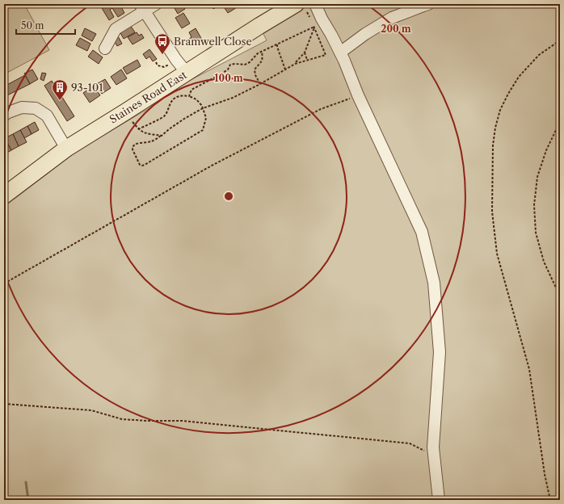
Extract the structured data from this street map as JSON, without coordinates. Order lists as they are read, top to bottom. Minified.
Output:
{"streets":{"highway":["Staines Road East"]},"places":{"bus stop":["Bramwell Close"],"building":["93-101"]},"scale_bar":"50 m","rings":["200 m","100 m"]}
